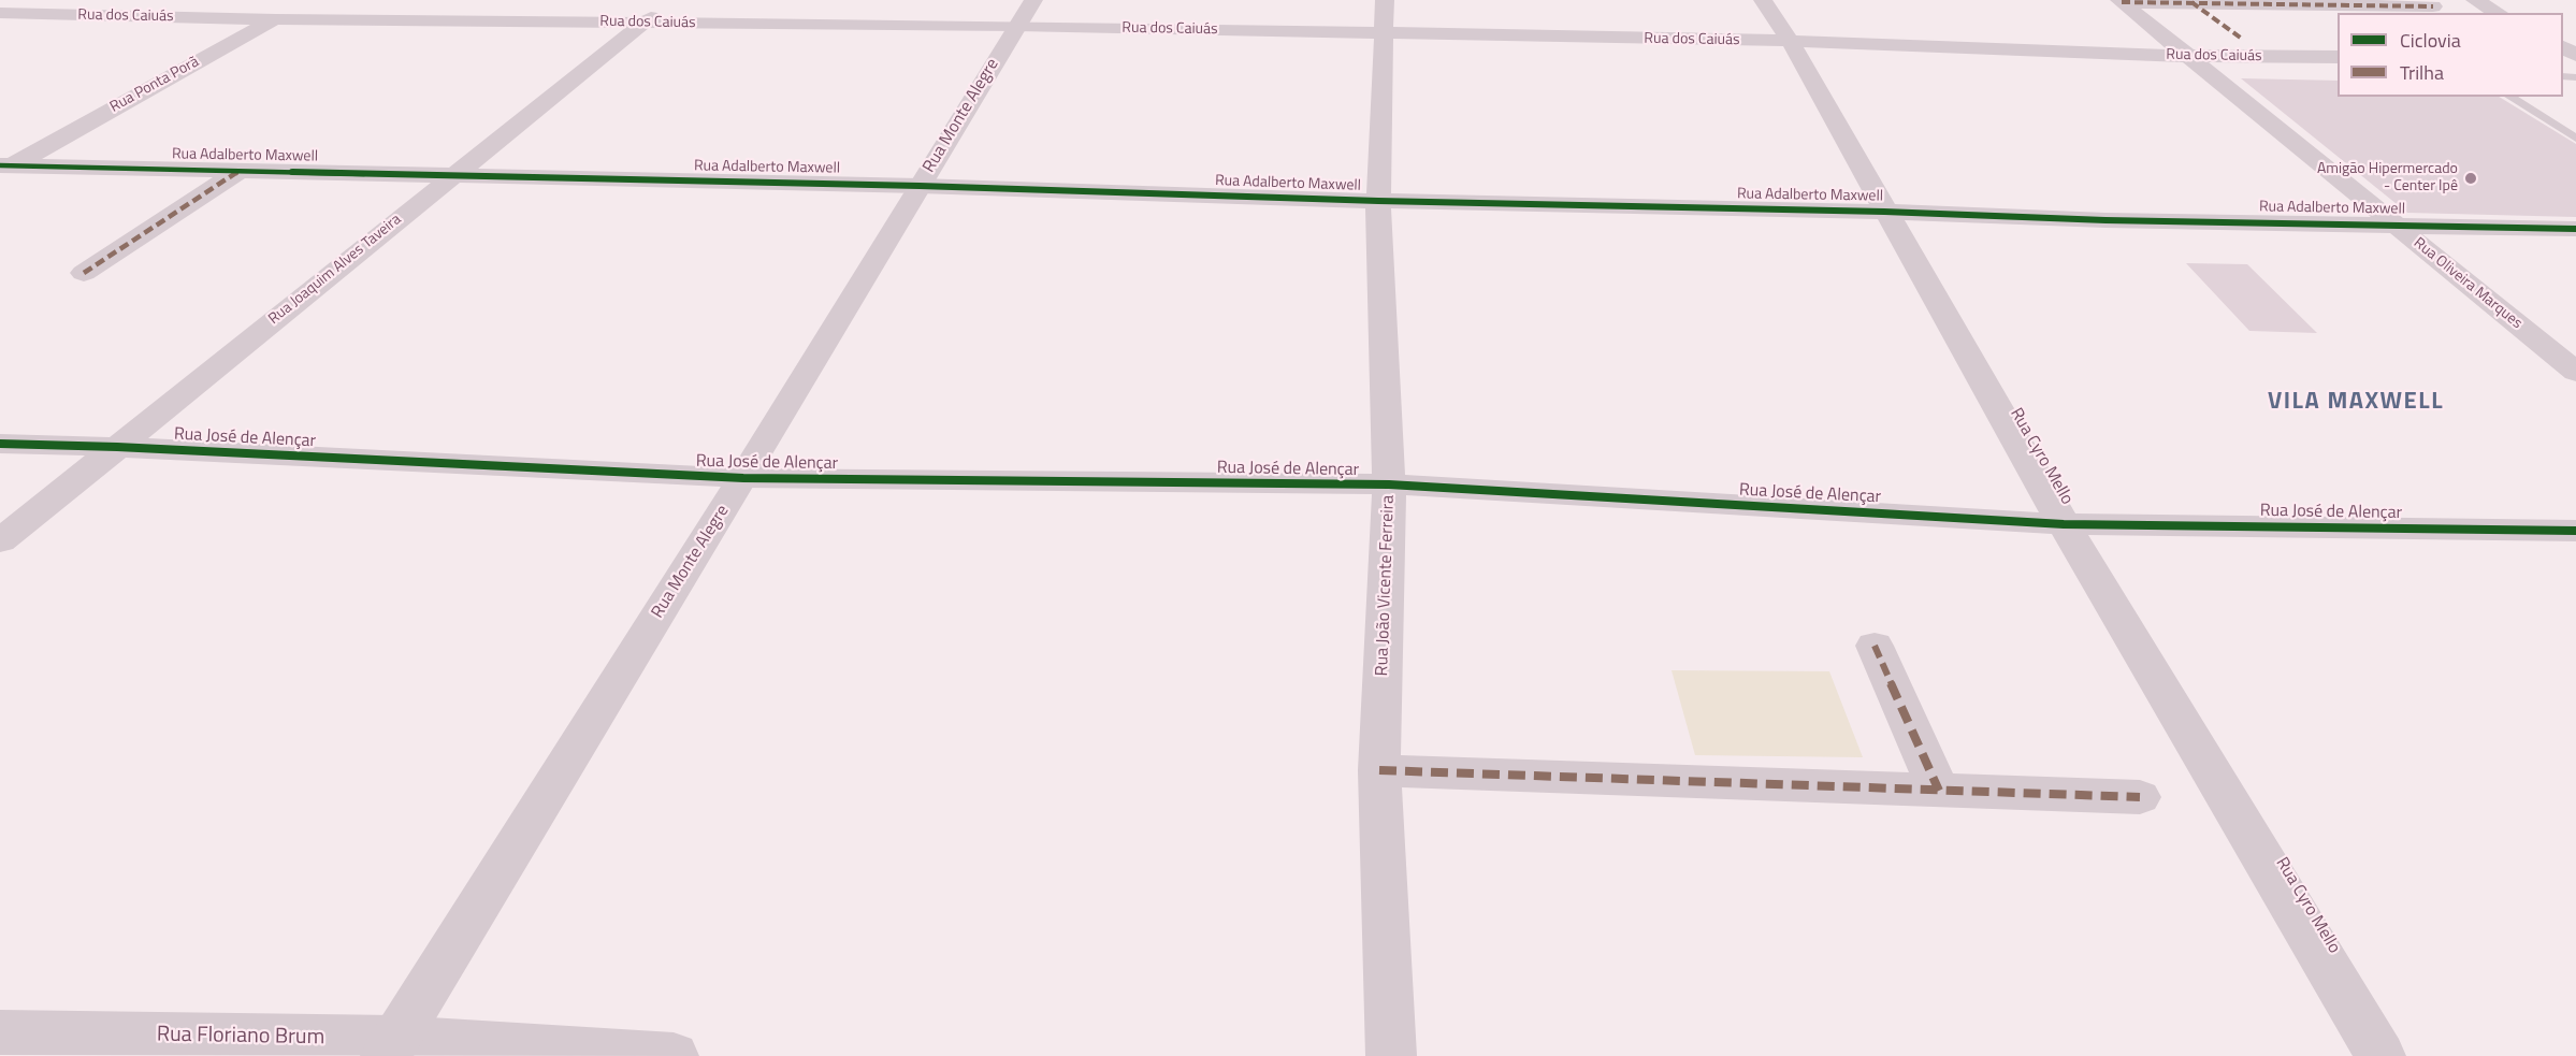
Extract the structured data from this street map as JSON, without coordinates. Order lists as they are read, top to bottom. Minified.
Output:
{"streets":{"street":["Rua dos Caiuás","Rua Ponta Porã","Rua Monte Alegre","Rua Adalberto Maxwell","Rua Joaquim Alves Taveira","Rua Oliveira Marques","Rua José de Alençar","Rua Cyro Mello","Rua João Vicente Ferreira","Rua Floriano Brum"]},"crossings":[["Rua dos Caiuás","Rua Ponta Porã"],["Rua dos Caiuás","Rua Monte Alegre"],["Rua dos Caiuás","Rua Joaquim Alves Taveira"],["Rua dos Caiuás","Rua Oliveira Marques"],["Rua dos Caiuás","Rua Cyro Mello"],["Rua dos Caiuás","Rua João Vicente Ferreira"],["Rua Ponta Porã","Rua Adalberto Maxwell"],["Rua Monte Alegre","Rua Adalberto Maxwell"],["Rua Monte Alegre","Rua José de Alençar"],["Rua Monte Alegre","Rua Floriano Brum"],["Rua Adalberto Maxwell","Rua Joaquim Alves Taveira"],["Rua Adalberto Maxwell","Rua Oliveira Marques"],["Rua Adalberto Maxwell","Rua Cyro Mello"],["Rua Adalberto Maxwell","Rua João Vicente Ferreira"],["Rua Joaquim Alves Taveira","Rua José de Alençar"],["Rua José de Alençar","Rua Cyro Mello"],["Rua José de Alençar","Rua João Vicente Ferreira"]],"districts":["VILA MAXWELL"],"places":["Amigão Hipermercado - Center Ipê"],"legend":["Ciclovia","Trilha"]}
